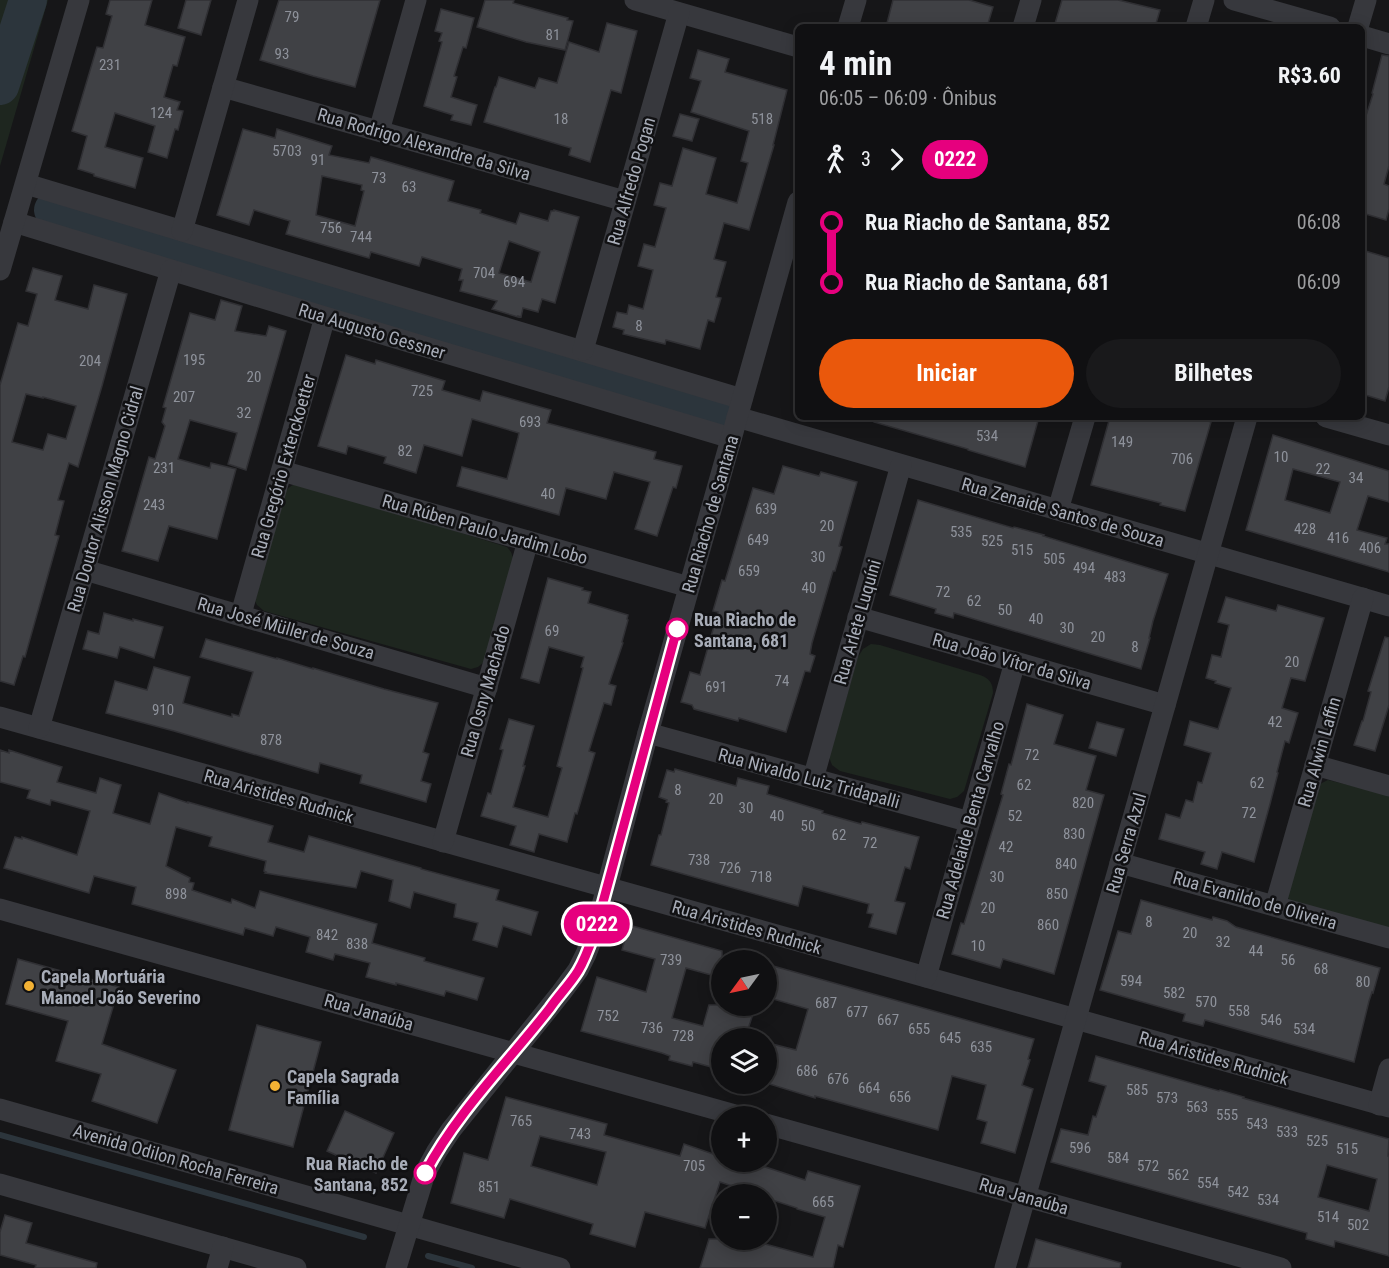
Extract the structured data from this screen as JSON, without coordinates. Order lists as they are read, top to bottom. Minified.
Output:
{"streets":{"street":["Rua Rodrigo Alexandre da Silva","Rua Alfredo Pogan","Rua Augusto Gessner","Rua Gregório Exterckoetter","Rua Doutor Alisson Magno Cidral","Rua Zenaide Santos de Souza","Rua Riacho de Santana","Rua Rúben Paulo Jardim Lobo","Rua Arlete Luquíni","Rua José Müller de Souza","Rua João Vítor da Silva","Rua Osny Machado","Rua Alwin Laffin","Rua Nivaldo Luiz Tridapalli","Rua Aristides Rudnick","Rua Adelaide Benta Carvalho","Rua Serra Azul","Rua Evanildo de Oliveira","Rua Janaúba","Avenida Odilon Rocha Ferreira"]},"crossings":[["Rua Rodrigo Alexandre da Silva","Rua Alfredo Pogan"],["Rua Augusto Gessner","Rua Gregório Exterckoetter"],["Rua Augusto Gessner","Rua Doutor Alisson Magno Cidral"],["Rua Augusto Gessner","Rua Riacho de Santana"],["Rua Gregório Exterckoetter","Rua Rúben Paulo Jardim Lobo"],["Rua Gregório Exterckoetter","Rua José Müller de Souza"],["Rua Doutor Alisson Magno Cidral","Rua José Müller de Souza"],["Rua Doutor Alisson Magno Cidral","Rua Aristides Rudnick"],["Rua Zenaide Santos de Souza","Rua Riacho de Santana"],["Rua Zenaide Santos de Souza","Rua Arlete Luquíni"],["Rua Zenaide Santos de Souza","Rua Alwin Laffin"],["Rua Zenaide Santos de Souza","Rua Serra Azul"],["Rua Riacho de Santana","Rua Rúben Paulo Jardim Lobo"],["Rua Riacho de Santana","Rua Nivaldo Luiz Tridapalli"],["Rua Riacho de Santana","Rua Aristides Rudnick"],["Rua Riacho de Santana","Rua Janaúba"],["Rua Riacho de Santana","Avenida Odilon Rocha Ferreira"],["Rua Rúben Paulo Jardim Lobo","Rua Osny Machado"],["Rua Arlete Luquíni","Rua João Vítor da Silva"],["Rua Arlete Luquíni","Rua Nivaldo Luiz Tridapalli"],["Rua José Müller de Souza","Rua Osny Machado"],["Rua João Vítor da Silva","Rua Adelaide Benta Carvalho"],["Rua João Vítor da Silva","Rua Serra Azul"],["Rua Osny Machado","Rua Aristides Rudnick"],["Rua Alwin Laffin","Rua Evanildo de Oliveira"],["Rua Nivaldo Luiz Tridapalli","Rua Adelaide Benta Carvalho"],["Rua Aristides Rudnick","Rua Adelaide Benta Carvalho"],["Rua Aristides Rudnick","Rua Serra Azul"],["Rua Serra Azul","Rua Evanildo de Oliveira"],["Rua Serra Azul","Rua Janaúba"]],"places":["Rua Riacho de Santana, 681","Capela Mortuária Manoel João Severino","Capela Sagrada Família","Rua Riacho de Santana, 852"],"lines":["bus line 0222"],"house_numbers":["79","81","93","231","124","18","518","5703","91","73","63","756","744","704","694","8","195","204","20","725","207","32","693","534","149","82","10","706","231","22","34","40","243","639","20","428","535","416","649","525","406","515","30","505","494","659","483","40","72","62","50","40","30","69","20","8","20","74","691","910","42","878","72","62","62","8","20","820","30","72","40","52","50","830","62","72","42","738","840","726","718","30","898","850","20","8","860","20","842","32","838","10","44","739","56","68","594","80","582","570","687","558","677","752","667","546","736","655","534","728","645","635","686","676","664","585","656","573","563","555","765","543","533","743","525","596","515","584","705","572","562","554","851","542","534","665","514","502"],"north":"bottom left","page":{"on_map":"0222","heading":["4 min","06:05 – 06:09 · Ônibus","R$3.60"],"legs":["3","0222"],"list":[{"name":"Rua Riacho de Santana, 852","value":"06:08"},{"name":"Rua Riacho de Santana, 681","value":"06:09"}],"buttons":["Iniciar","Bilhetes"],"map_buttons":["+","−"]}}
